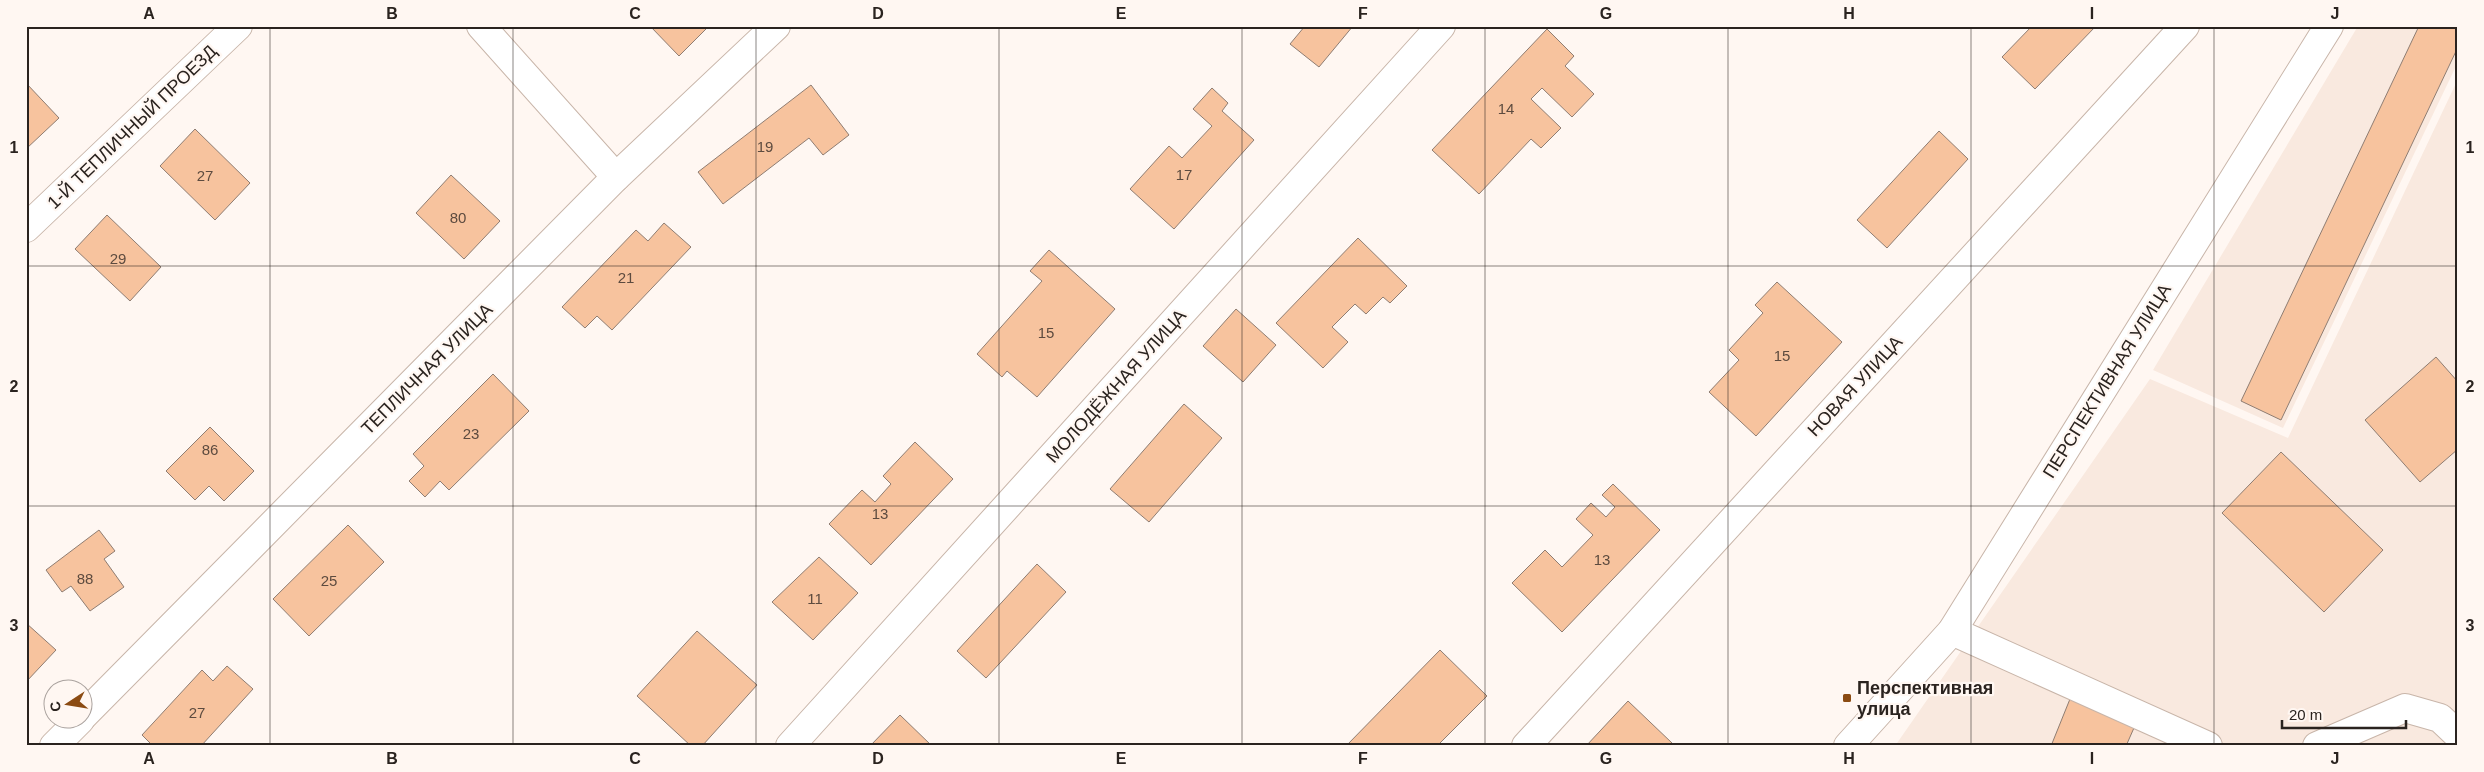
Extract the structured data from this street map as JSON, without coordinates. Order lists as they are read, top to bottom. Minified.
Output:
{"streets":{"street":["1-Й ТЕПЛИЧНЫЙ ПРОЕЗД","ТЕПЛИЧНАЯ УЛИЦА","ПЕРСПЕКТИВНАЯ УЛИЦА","МОЛОДЁЖНАЯ УЛИЦА","НОВАЯ УЛИЦА"]},"places":{"transit":["Перспективная улица"]},"house_numbers":["14","19","17","27","80","29","21","15","15","23","86","13","13","88","25","11","27"],"scale_bar":"20 m","north":"left","grid":{"columns":["A","B","C","D","E","F","G","H","I","J"],"rows":["1","2","3"]}}
